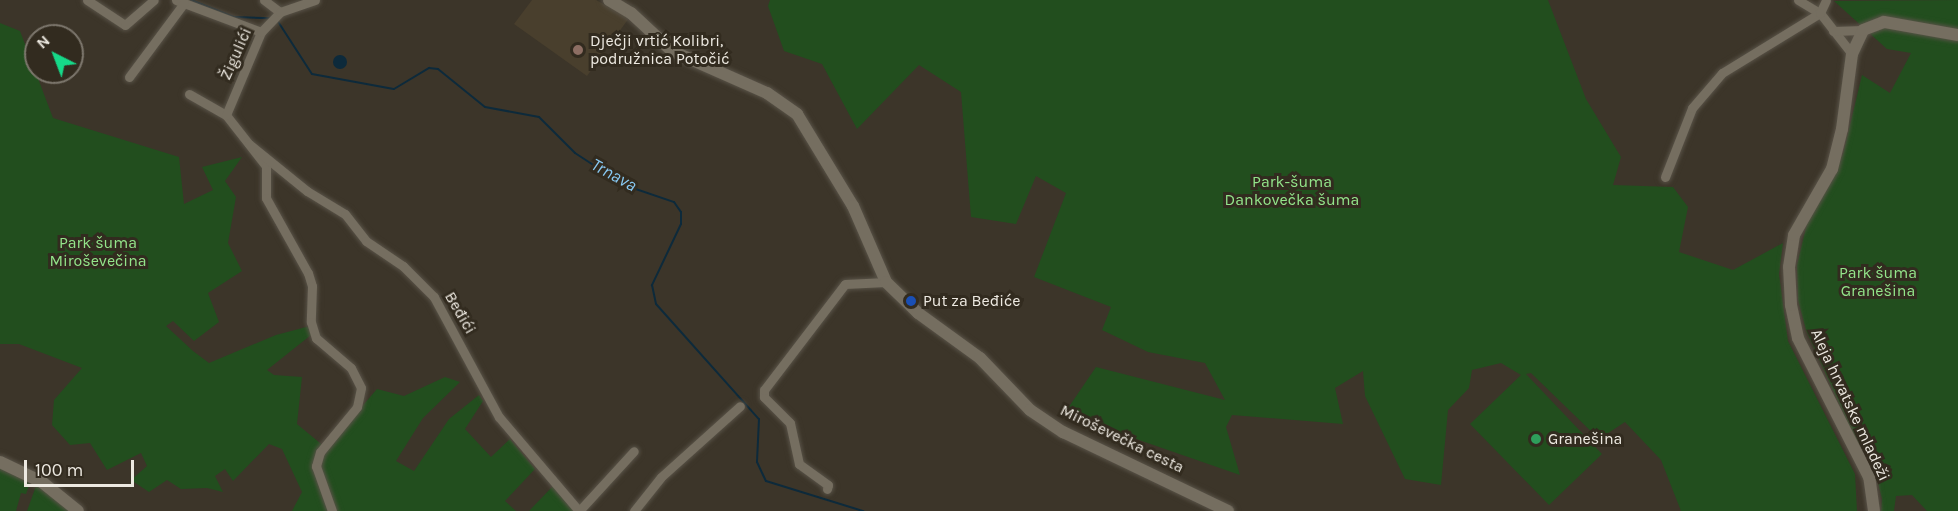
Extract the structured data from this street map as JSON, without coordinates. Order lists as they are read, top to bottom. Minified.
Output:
{"streets":{"main road":["Aleja hrvatske mladeži","Miroševečka cesta"],"street":["Žigulići","Beđići"]},"water":["Trnava"],"parks":["Park-šuma Dankovečka šuma","Park šuma Miroševečina","Park šuma Granešina"],"places":["Dječji vrtić Kolibri, podružnica Potočić","Put za Beđiće","Granešina"],"scale_bar":"100 m","north":"top left"}
